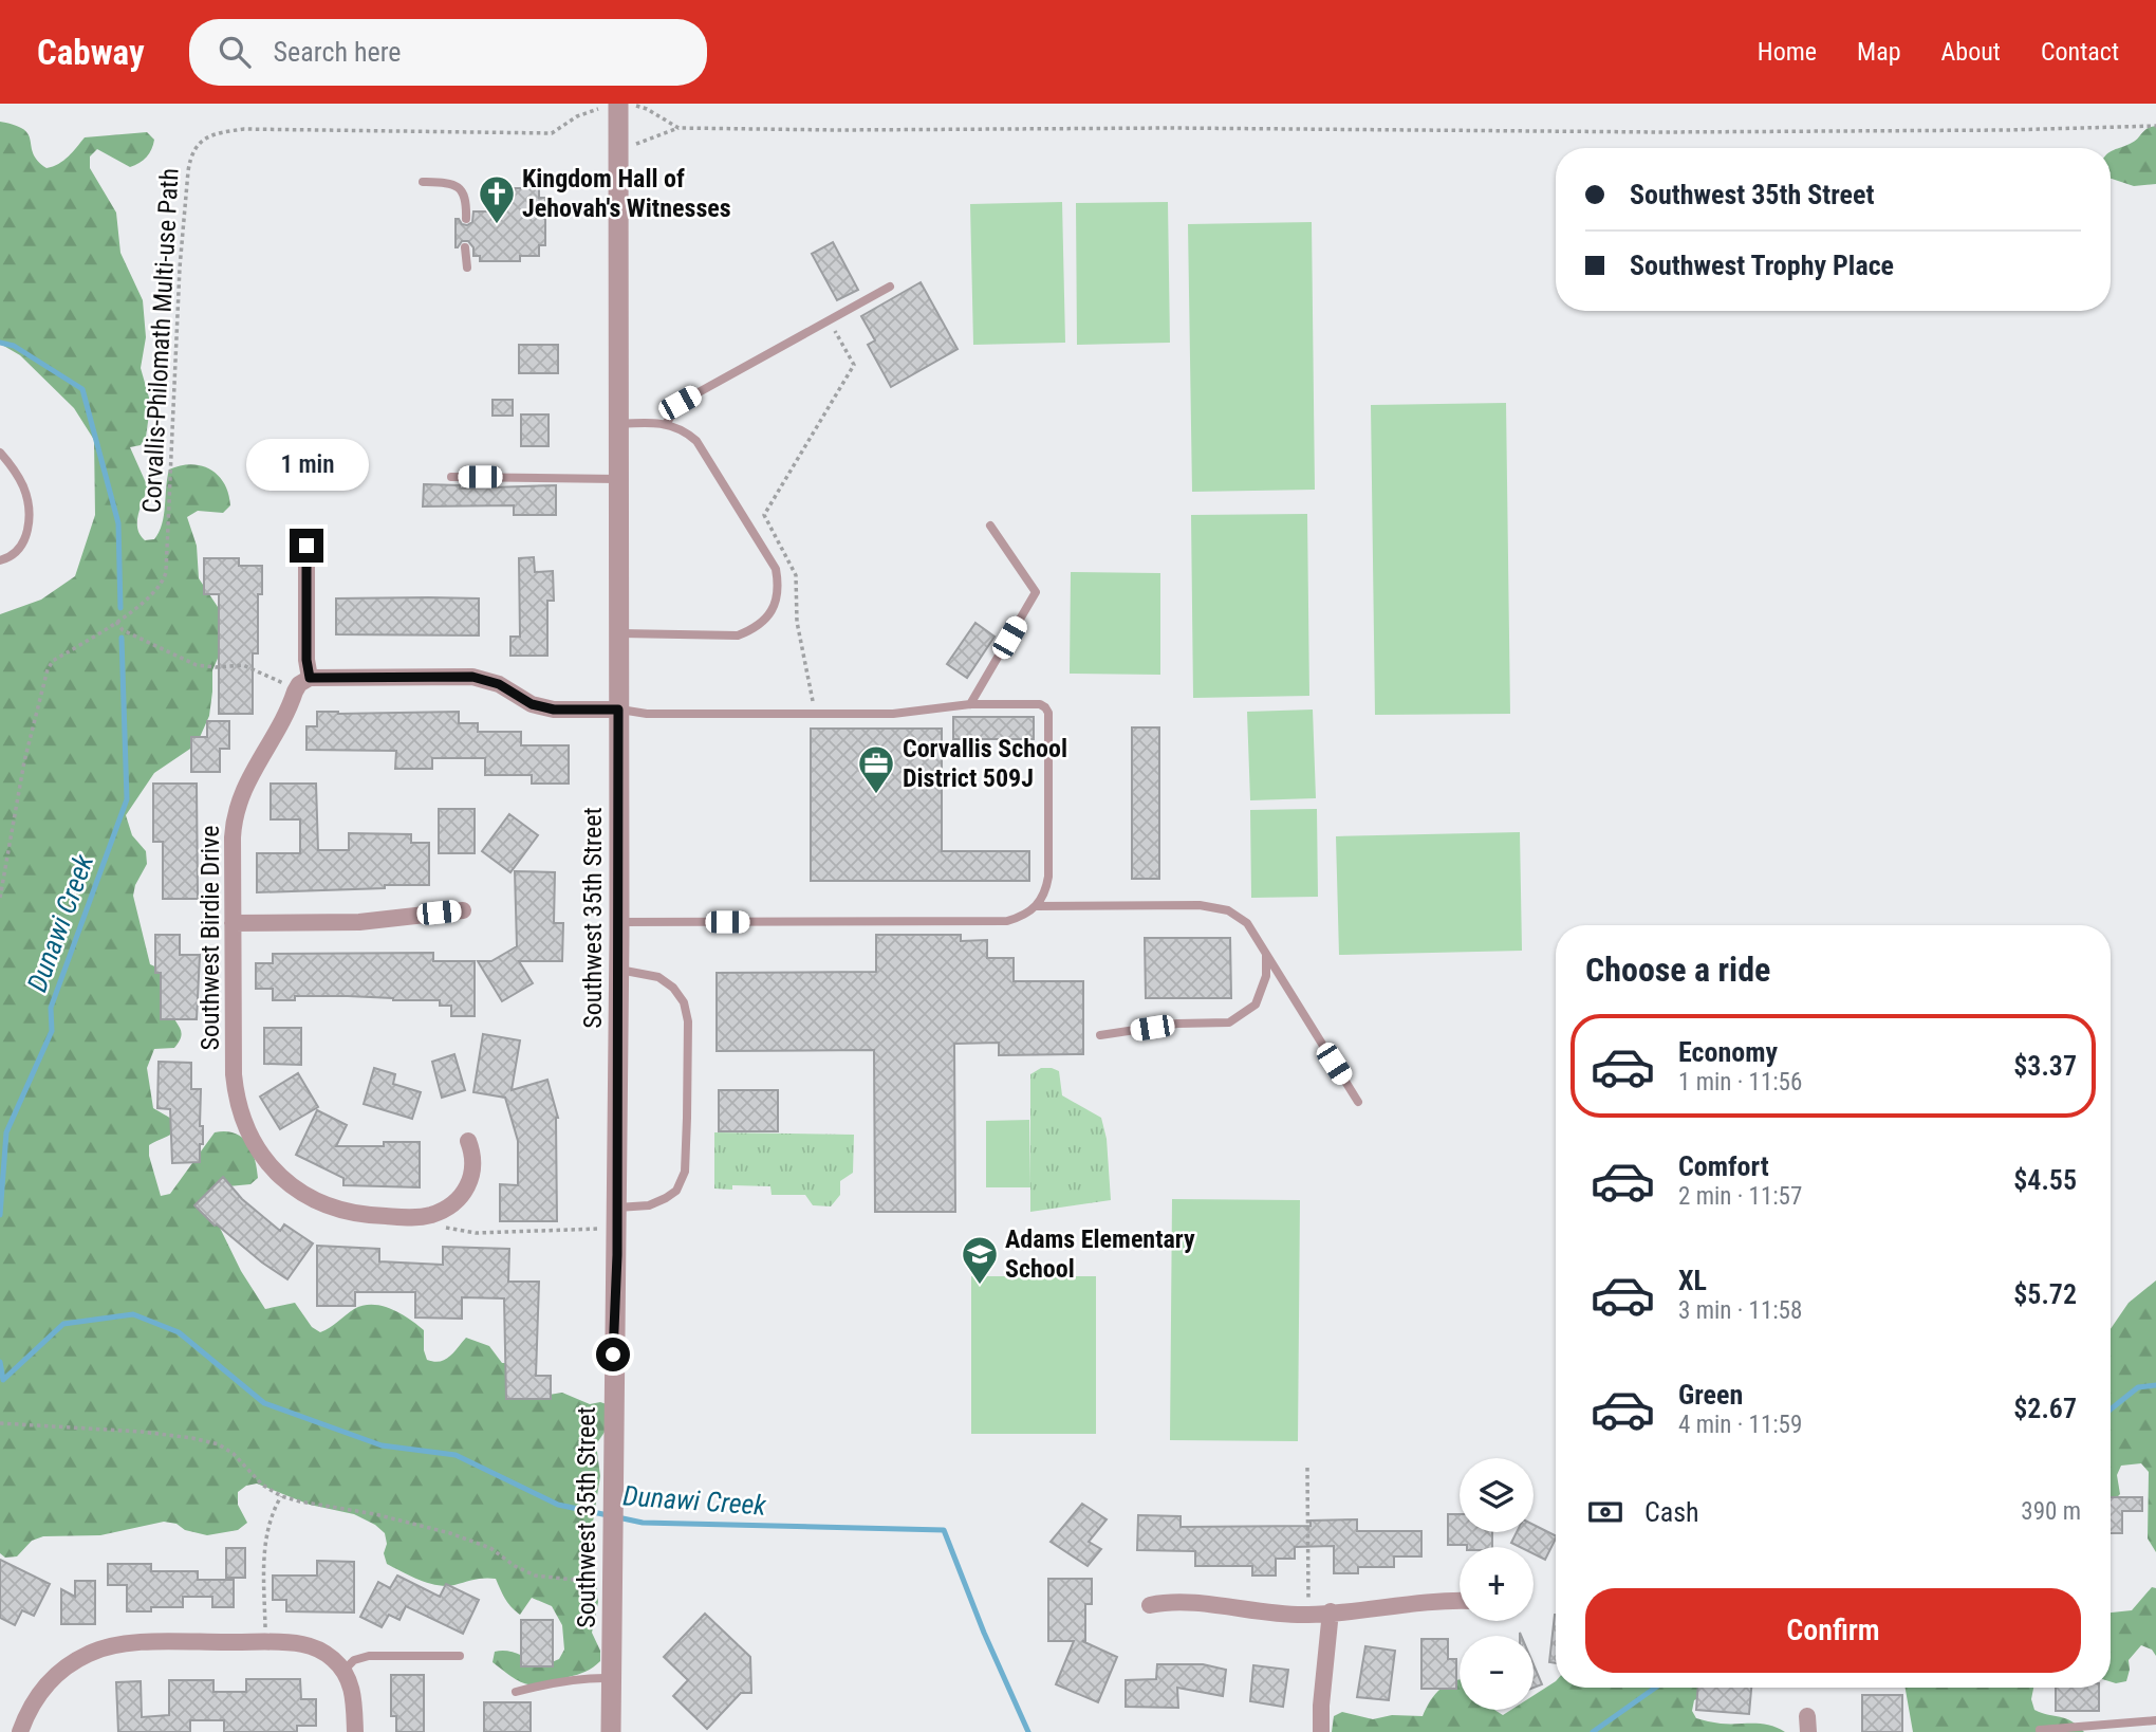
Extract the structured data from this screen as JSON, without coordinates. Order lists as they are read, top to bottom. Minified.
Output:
{"streets":{"street":["Southwest 35th Street","Southwest Birdie Drive"],"path":["Corvallis-Philomath Multi-use Path"]},"crossings":[["Corvallis-Philomath Multi-use Path","Southwest 35th Street"]],"water":["Dunawi Creek"],"places":{"church":["Kingdom Hall of Jehovah's Witnesses"],"office":["Corvallis School District 509J"],"school or university":["Adams Elementary School"]},"page":{"header":"Cabway","search":"Search here","nav":["Home","Map","About","Contact"],"banner":["Southwest 35th Street","Southwest Trophy Place"],"bubble":"1 min","heading":"Choose a ride","list":[{"name":"Economy","note":"1 min · 11:56","value":"$3.37"},{"name":"Comfort","note":"2 min · 11:57","value":"$4.55"},{"name":"XL","note":"3 min · 11:58","value":"$5.72"},{"name":"Green","note":"4 min · 11:59","value":"$2.67"}],"map_buttons":["+","−"],"pay":["Cash","390 m"],"buttons":"Confirm"}}
